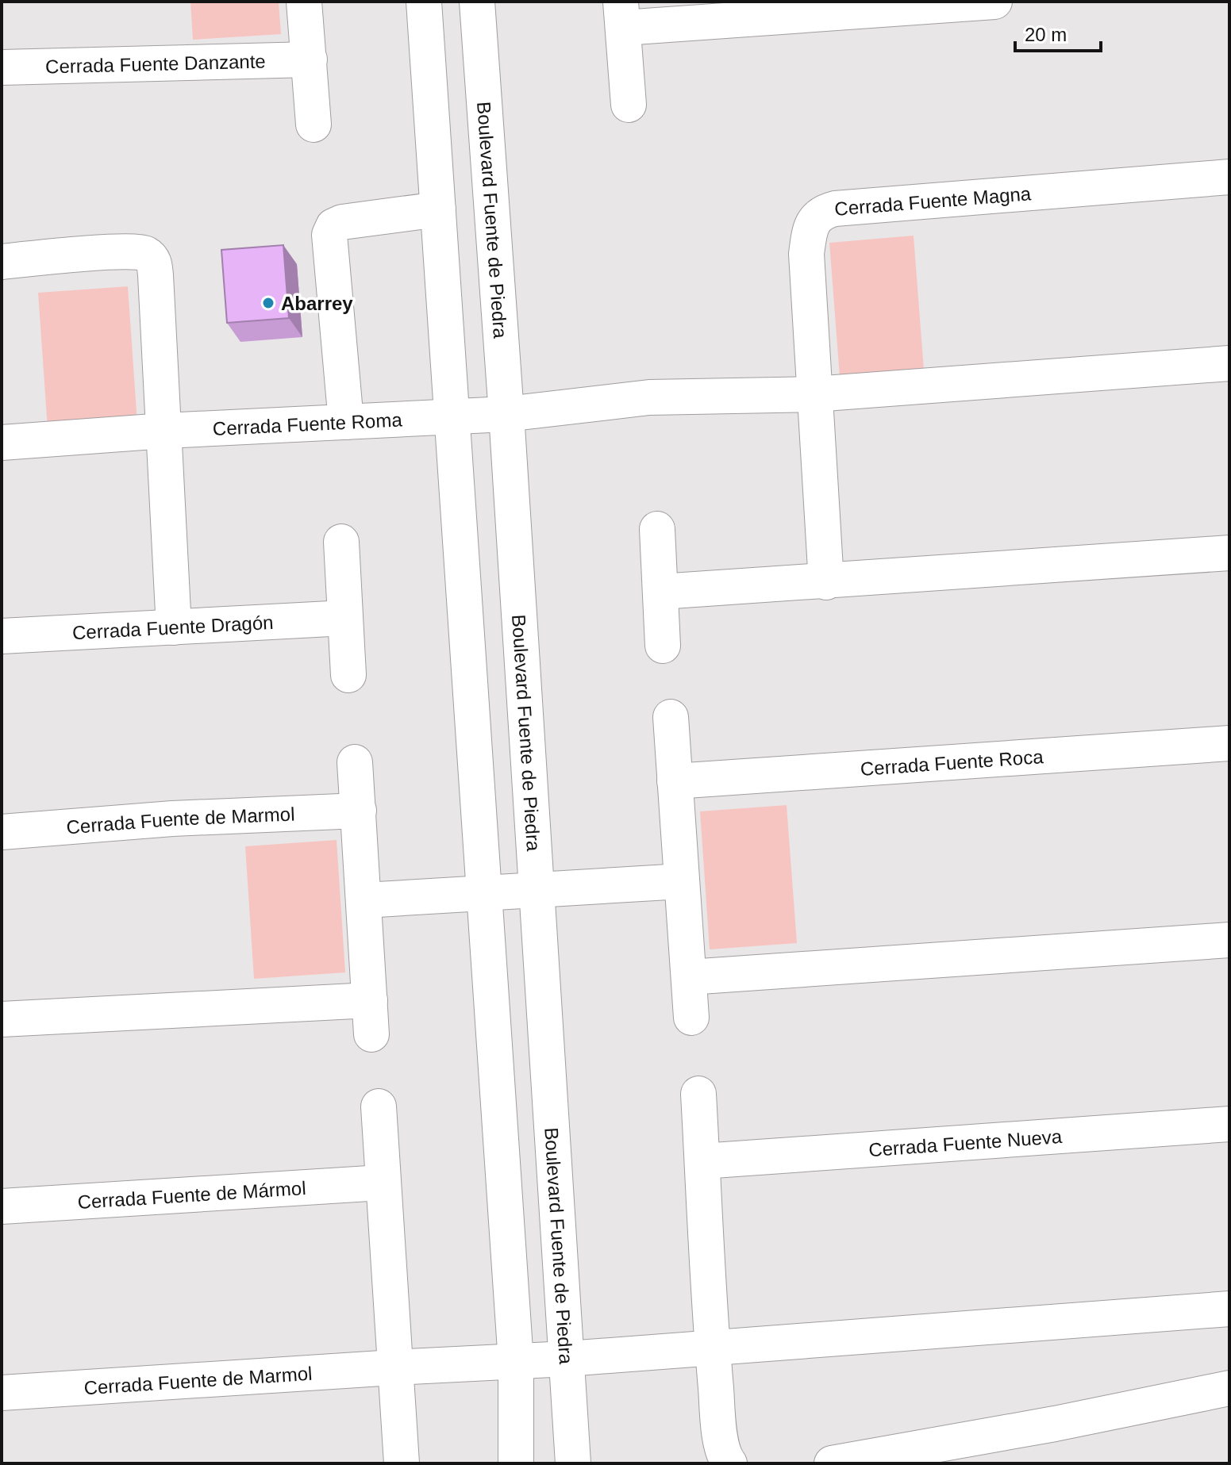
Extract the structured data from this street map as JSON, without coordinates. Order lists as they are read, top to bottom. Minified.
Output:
{"streets":{"street":["Cerrada Fuente Danzante","Cerrada Fuente Magna","Boulevard Fuente de Piedra","Cerrada Fuente Roma","Cerrada Fuente Dragón","Cerrada Fuente Roca","Cerrada Fuente de Marmol","Cerrada Fuente Nueva","Cerrada Fuente de Mármol"]},"crossings":[["Boulevard Fuente de Piedra","Cerrada Fuente Roma"],["Boulevard Fuente de Piedra","Cerrada Fuente de Marmol"]],"places":["Abarrey"],"scale_bar":"20 m"}
